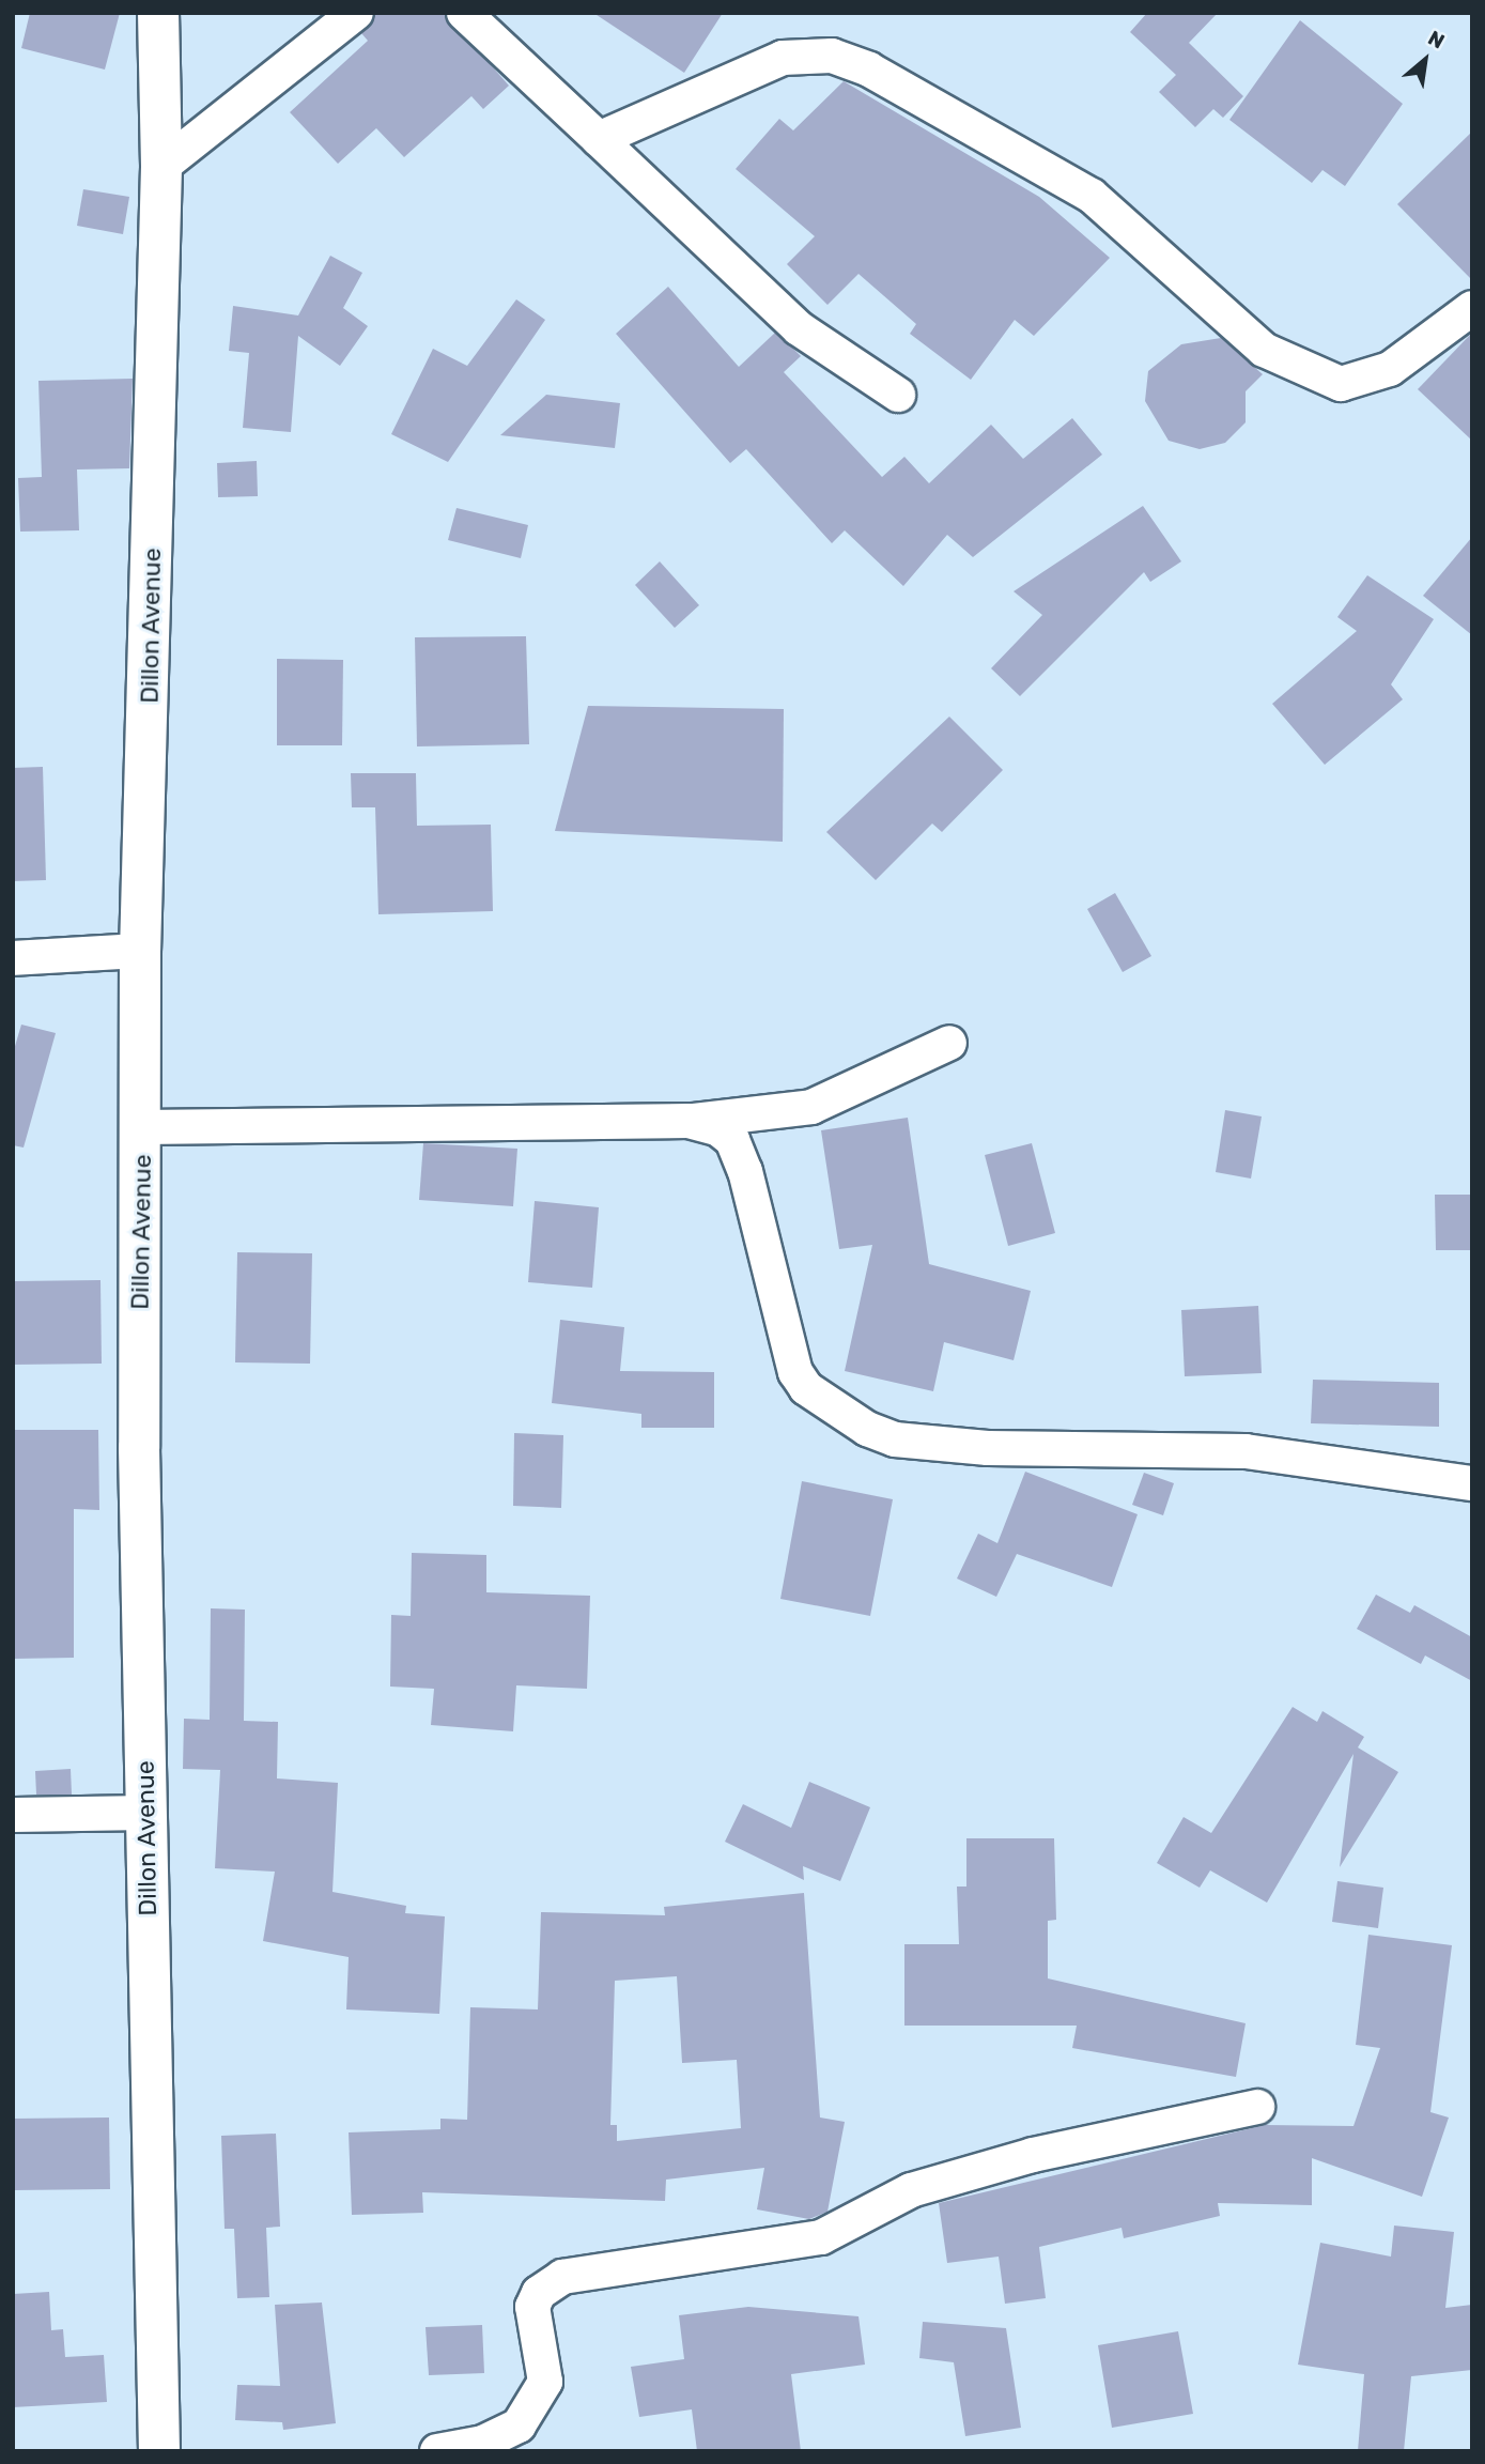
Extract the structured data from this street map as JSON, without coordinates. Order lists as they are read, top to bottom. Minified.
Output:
{"streets":{"street":["Dillon Avenue"]},"north":"top right"}
